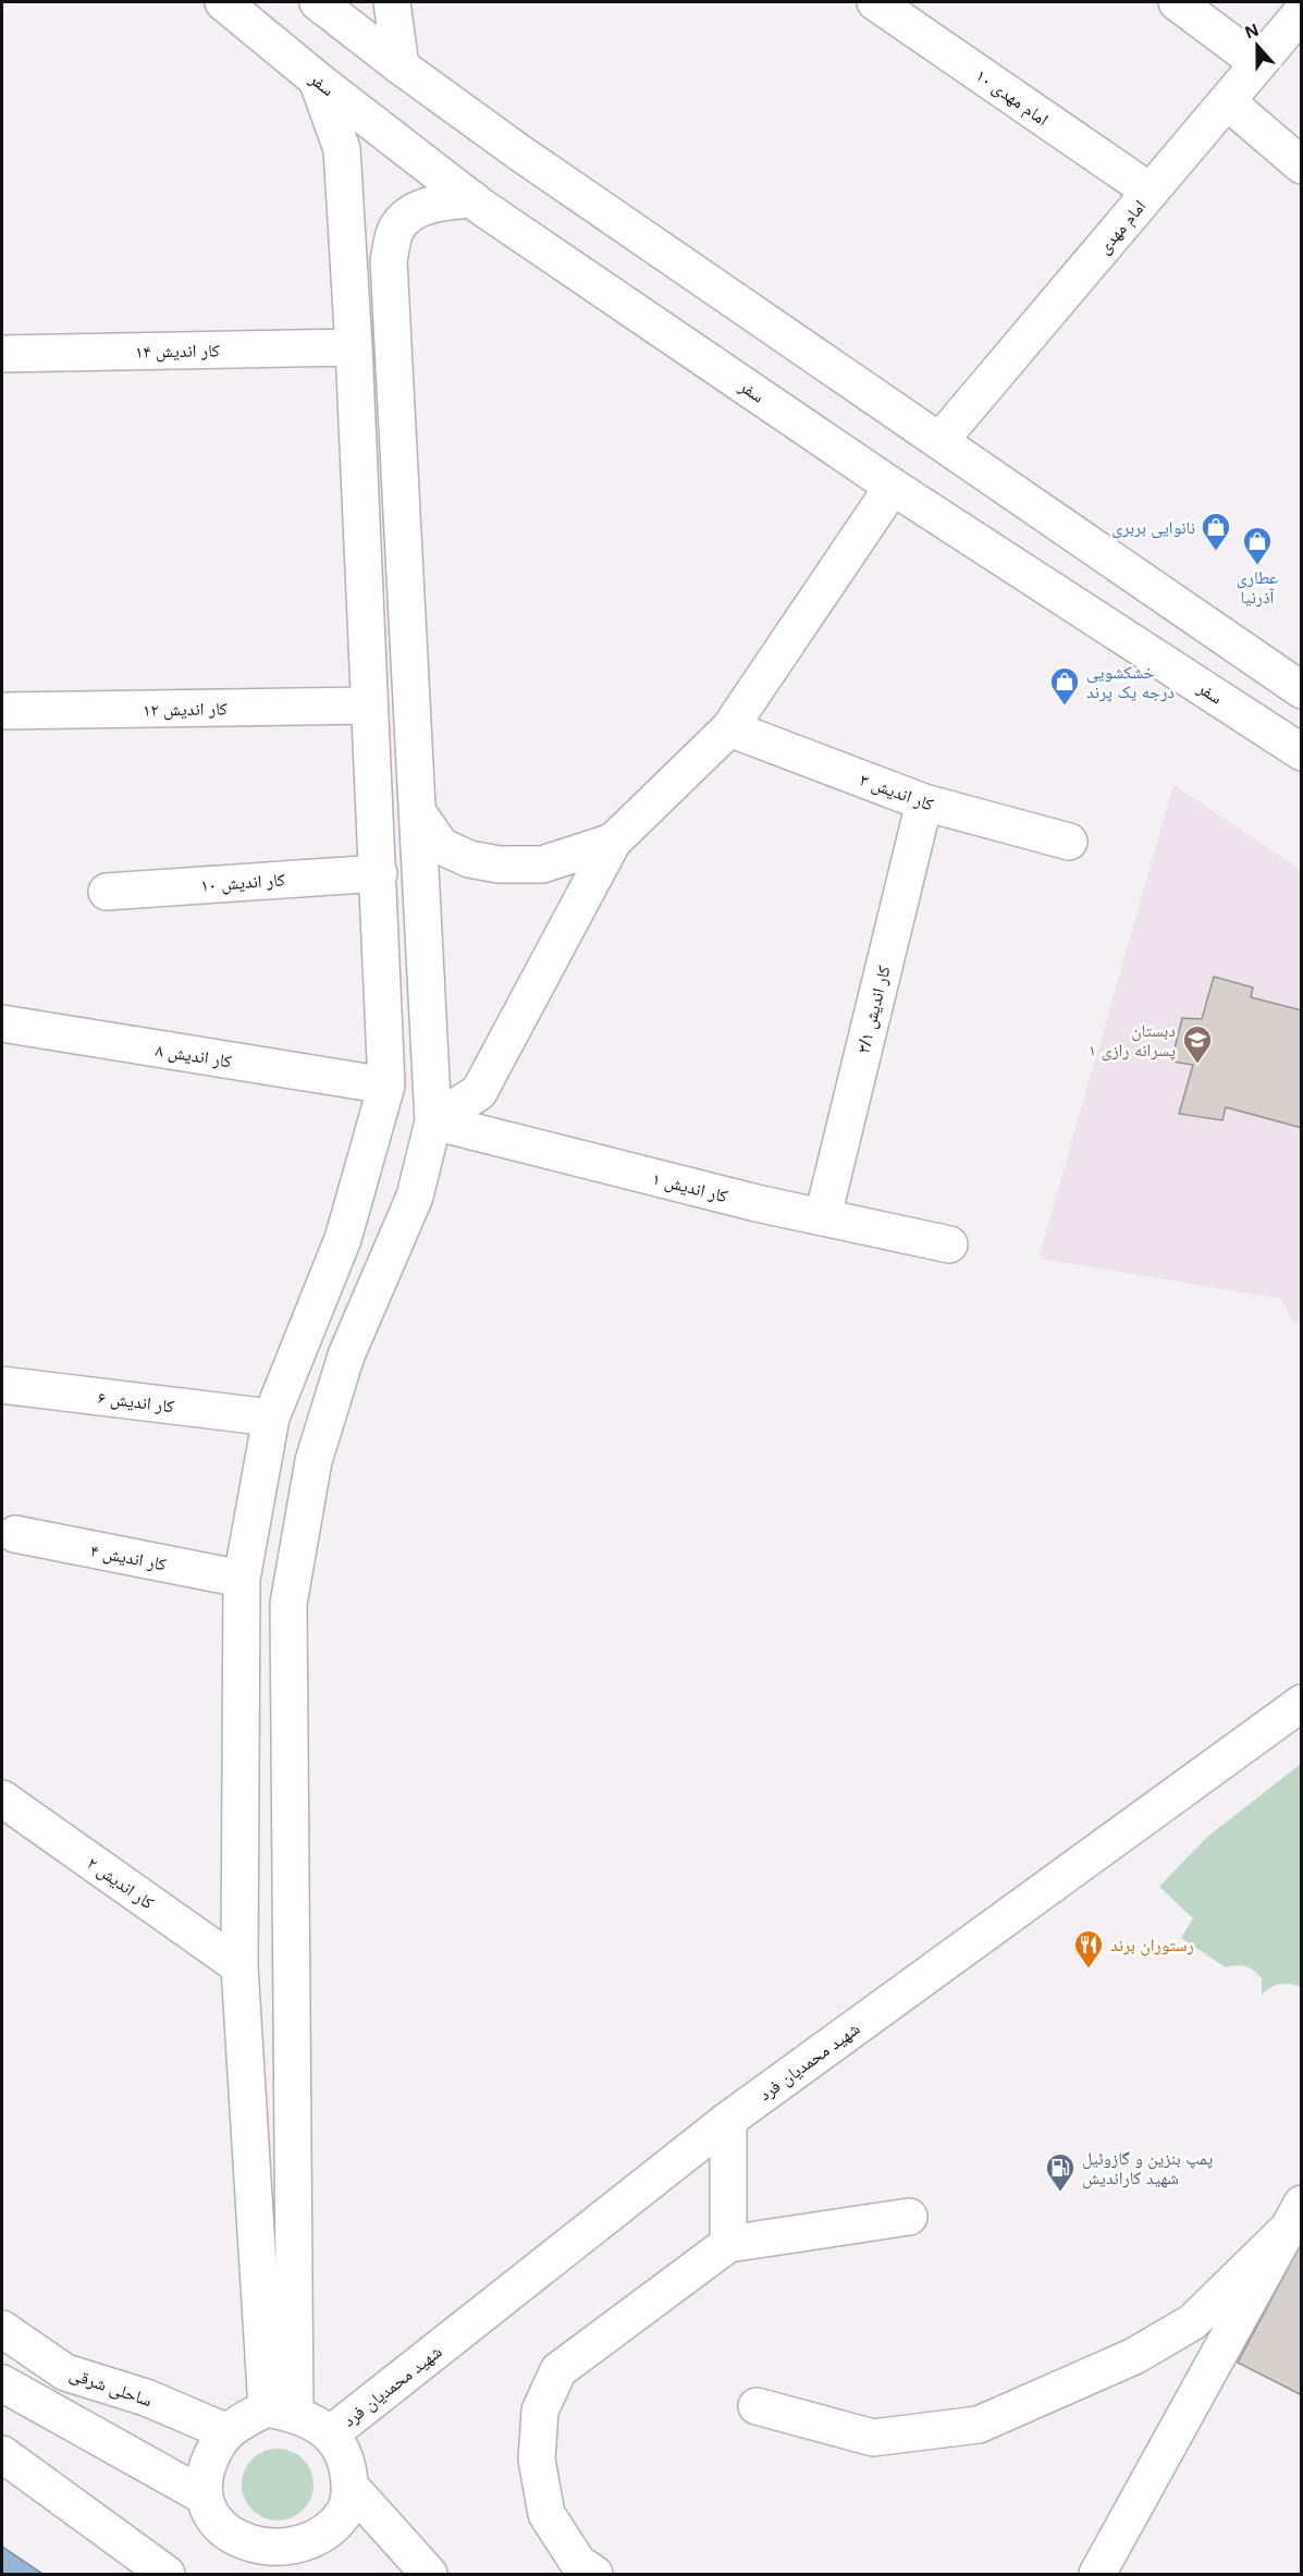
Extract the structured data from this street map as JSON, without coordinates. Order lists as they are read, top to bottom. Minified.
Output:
{"streets":{"street":["سفر","۱۰ امام مهدی","امام مهدی","۱۴ کار اندیش","۱۲ کار اندیش","۳ کار اندیش","۱۰ کار اندیش","۳/۱ کار اندیش","۸ کار اندیش","۱ کار اندیش","۶ کار اندیش","۴ کار اندیش","۲ کار اندیش","شهید محمدیان فرد","ساحلی شرقی"]},"crossings":[["۱۰ امام مهدی","امام مهدی"],["۳ کار اندیش","۳/۱ کار اندیش"],["۳/۱ کار اندیش","۱ کار اندیش"],["شهید محمدیان فرد","ساحلی شرقی"]],"places":{"shop":["نانوایی بربری","عطاری آذرنیا","خشکشویی درجه یک پرند"],"school or university":["دبستان پسرانه رازی ۱"],"restaurant":["رستوران برند"],"fuel station":["پمپ بنزین و گازوئیل شهید کاراندیش"]},"north":"top"}
